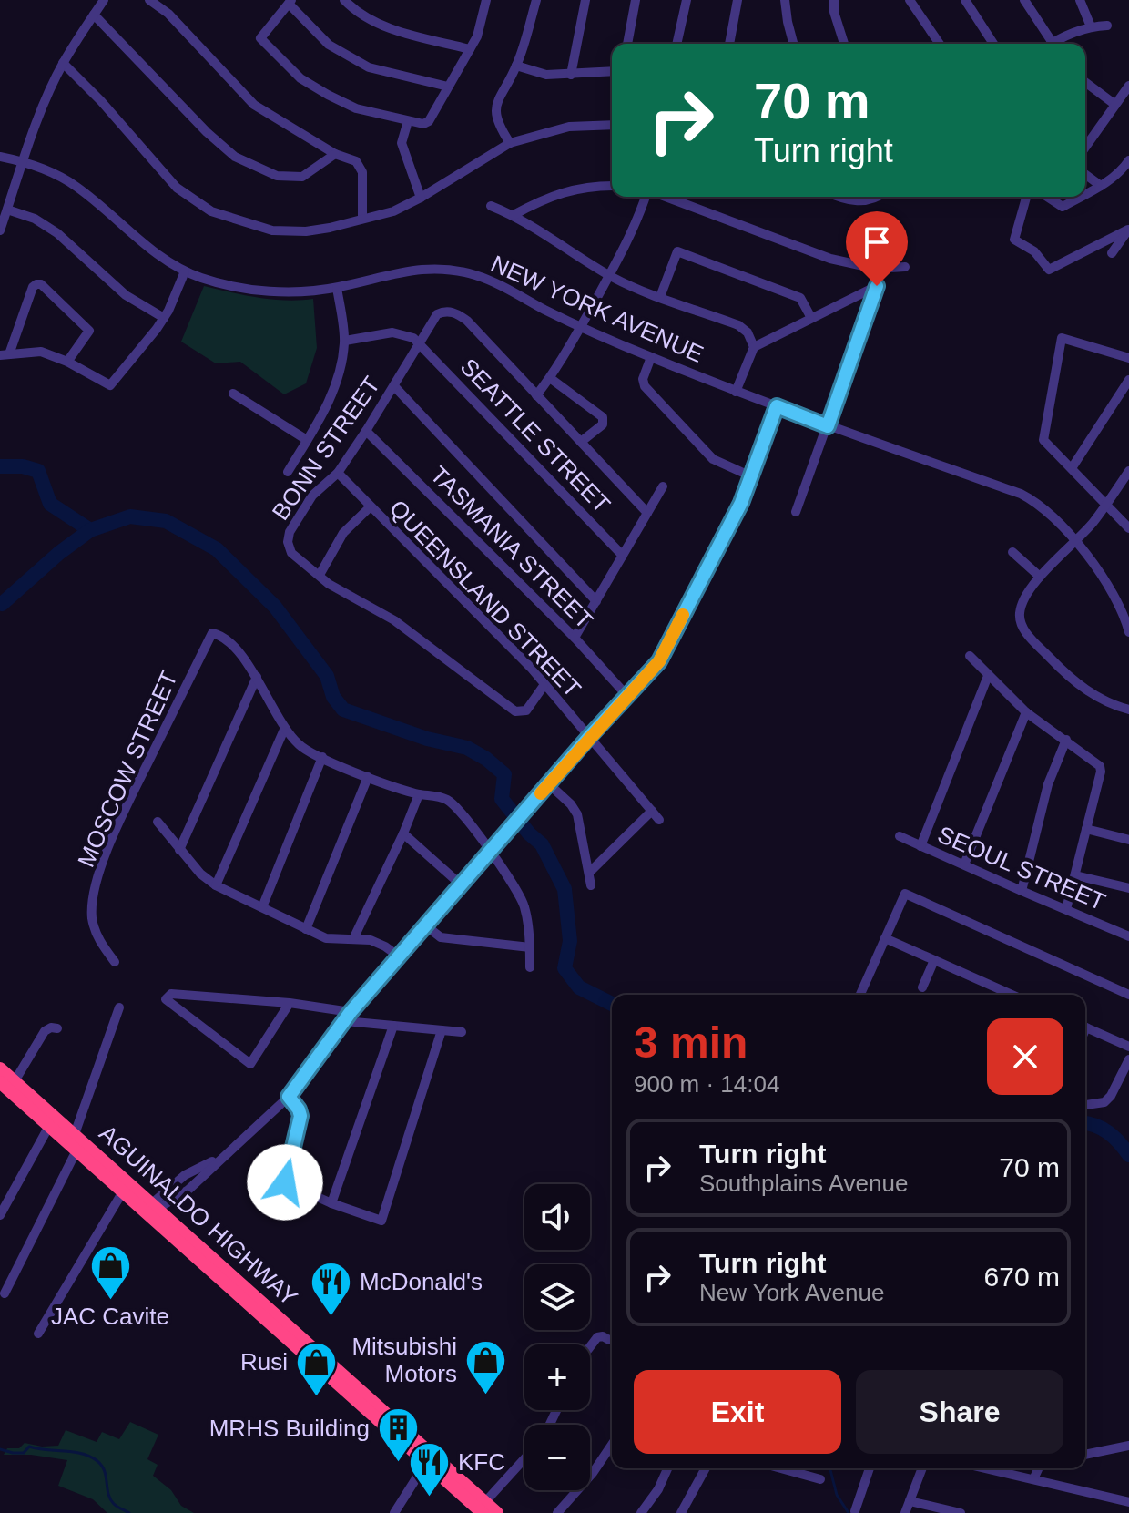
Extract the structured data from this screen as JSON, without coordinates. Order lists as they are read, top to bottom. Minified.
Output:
{"streets":{"highway":["AGUINALDO HIGHWAY"],"street":["NEW YORK AVENUE","SEATTLE STREET","BONN STREET","TASMANIA STREET","QUEENSLAND STREET","MOSCOW STREET","SEOUL STREET"]},"crossings":[["SEATTLE STREET","BONN STREET"],["BONN STREET","TASMANIA STREET"],["BONN STREET","QUEENSLAND STREET"]],"places":{"shop":["JAC Cavite","Mitsubishi Motors","Rusi"],"restaurant":["McDonald's","KFC"],"building":["MRHS Building"]},"page":{"turn":["70 m","Turn right"],"heading":["3 min","900 m · 14:04"],"list":[{"name":"Turn right","note":"Southplains Avenue","value":"70 m"},{"name":"Turn right","note":"New York Avenue","value":"670 m"}],"map_buttons":["+","−"],"buttons":["Exit","Share"]}}
